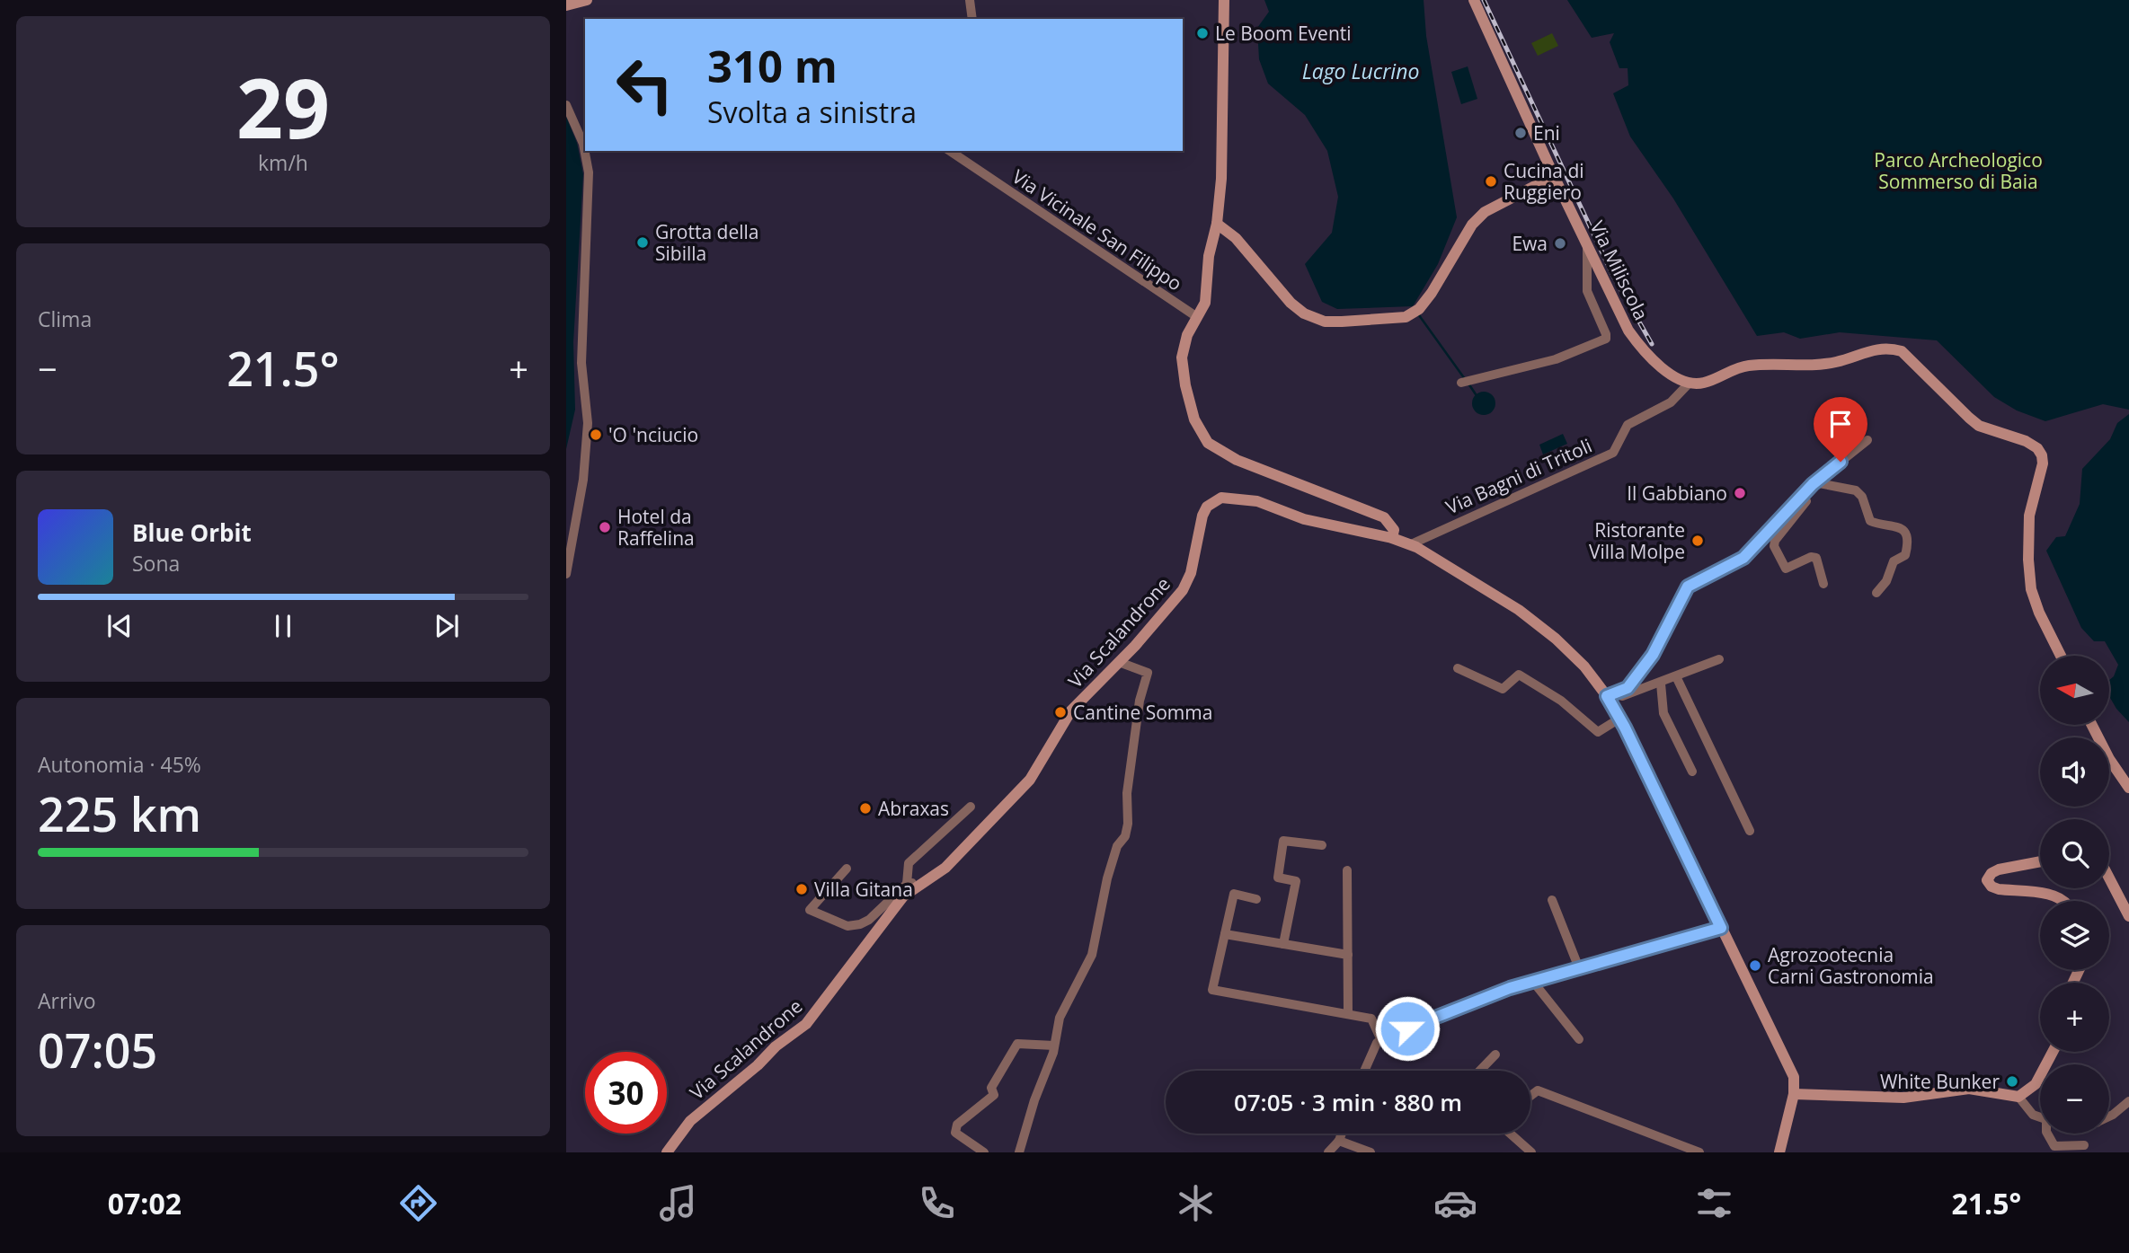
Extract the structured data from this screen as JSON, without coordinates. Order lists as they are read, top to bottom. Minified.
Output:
{"streets":{"street":["Via Vicinale San Filippo","Via Miliscola","Via Bagni di Tritoli","Via Scalandrone"]},"crossings":[["Via Miliscola","Via Bagni di Tritoli"]],"water":["Lago Lucrino"],"parks":["Parco Archeologico Sommerso di Baia"],"places":["Le Boom Eventi","Eni","Cucina di Ruggiero","Grotta della Sibilla","Ewa","'O 'nciucio","Il Gabbiano","Hotel da Raffelina","Ristorante Villa Molpe","Cantine Somma","Abraxas","Villa Gitana","Agrozootecnia Carni Gastronomia","White Bunker"],"north":"left","page":{"tile":[["29","km/h"],"Clima",["Autonomia · 45%","225 km"],["Arrivo","07:05"]],"turn":["310 m","Svolta a sinistra"],"heat":["−","21.5°","+"],"song":["Blue Orbit","Sona"],"map_buttons":["+","−"],"limit":"30","trip":"07:05 · 3 min · 880 m","tabs":["07:02","21.5°"]}}
